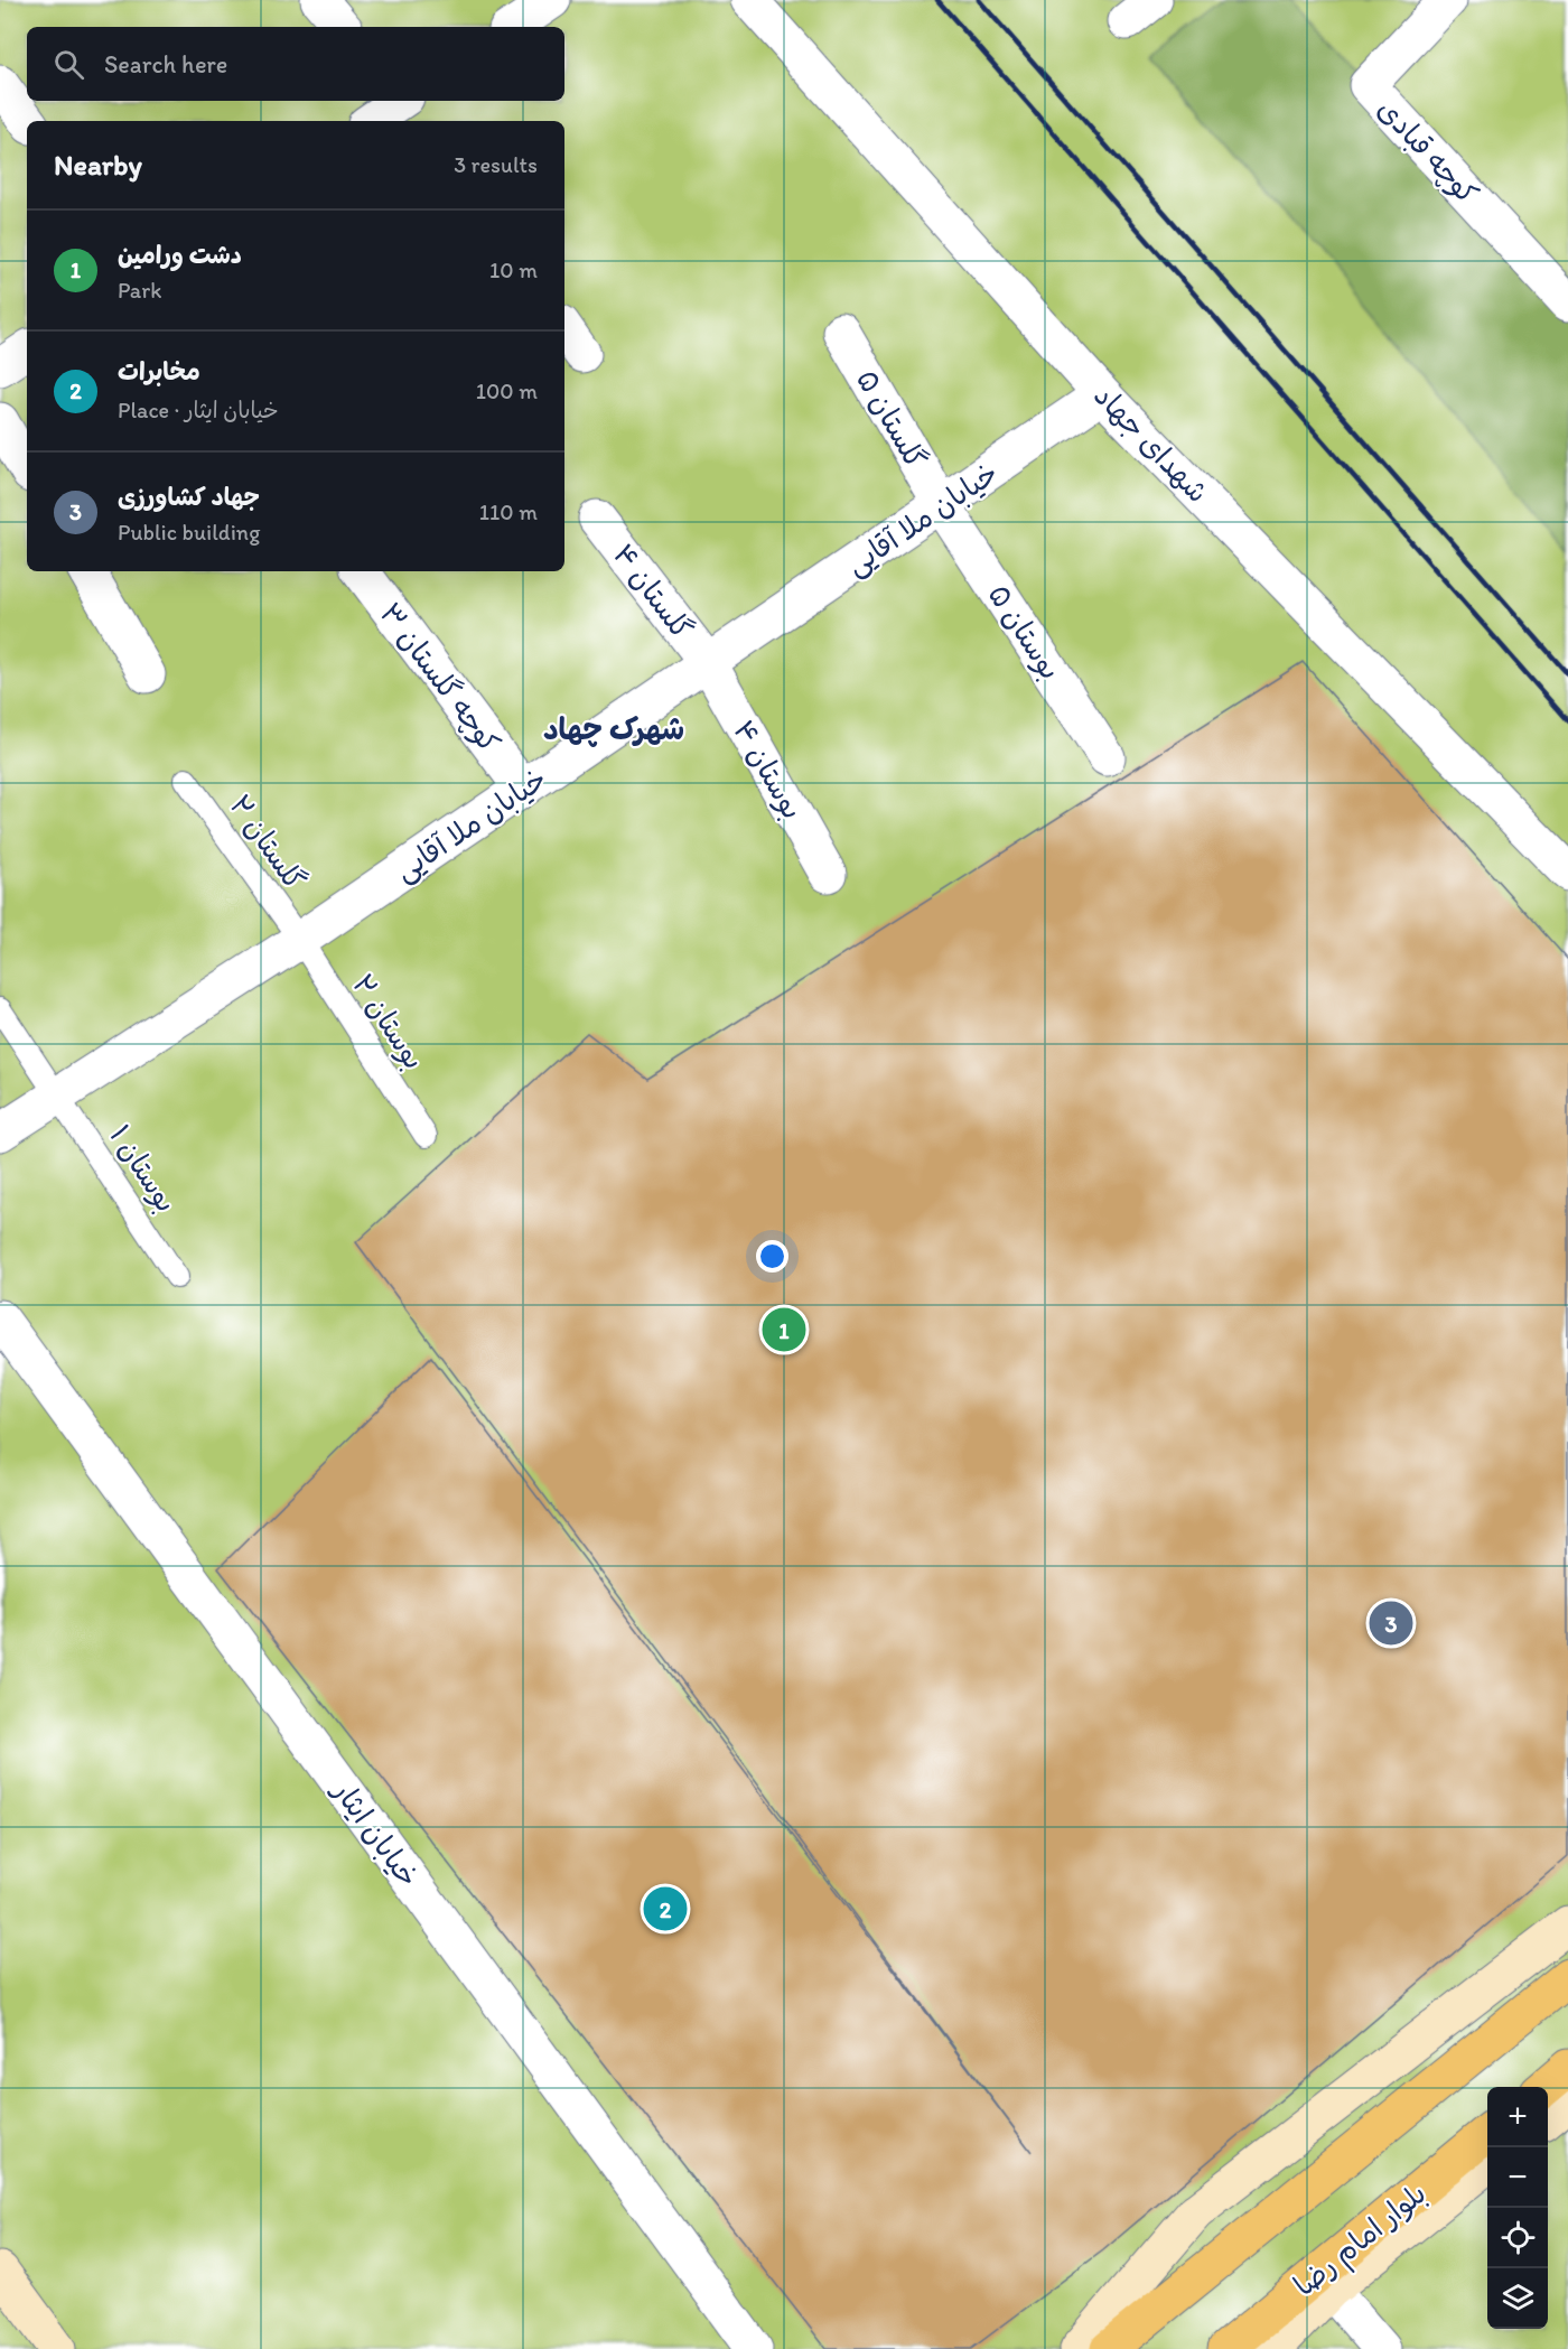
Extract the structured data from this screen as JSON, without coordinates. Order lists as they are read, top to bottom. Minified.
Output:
{"streets":{"main road":["بلوار امام رضا"],"street":["کوچه قبادی","گلستان ۵","شهدای جهاد","خیابان ملا آقایی","گلستان ۴","بوستان ۵","کوچه گلستان ۳","بوستان ۴","خیابان ایثار"],"lane":["گلستان ۲","بوستان ۲","بوستان ۱"]},"crossings":[["گلستان ۵","خیابان ملا آقایی"],["گلستان ۵","بوستان ۵"],["شهدای جهاد","خیابان ملا آقایی"],["خیابان ملا آقایی","گلستان ۴"],["خیابان ملا آقایی","بوستان ۵"],["خیابان ملا آقایی","کوچه گلستان ۳"],["خیابان ملا آقایی","بوستان ۴"],["خیابان ملا آقایی","گلستان ۲"],["خیابان ملا آقایی","بوستان ۲"],["خیابان ملا آقایی","بوستان ۱"],["گلستان ۴","بوستان ۴"],["گلستان ۲","بوستان ۲"]],"districts":["شهرک چهاد"],"page":{"search":"Search here","heading":["Nearby","3 results"],"list":[{"mark":"1","name":"دشت ورامین","note":"Park","value":"10 m"},{"mark":"2","name":"مخابرات","note":"Place · خیابان ایثار","value":"100 m"},{"mark":"3","name":"جهاد کشاورزی","note":"Public building","value":"110 m"}],"pins":["1","3","2"],"map_buttons":["+","−"]}}
